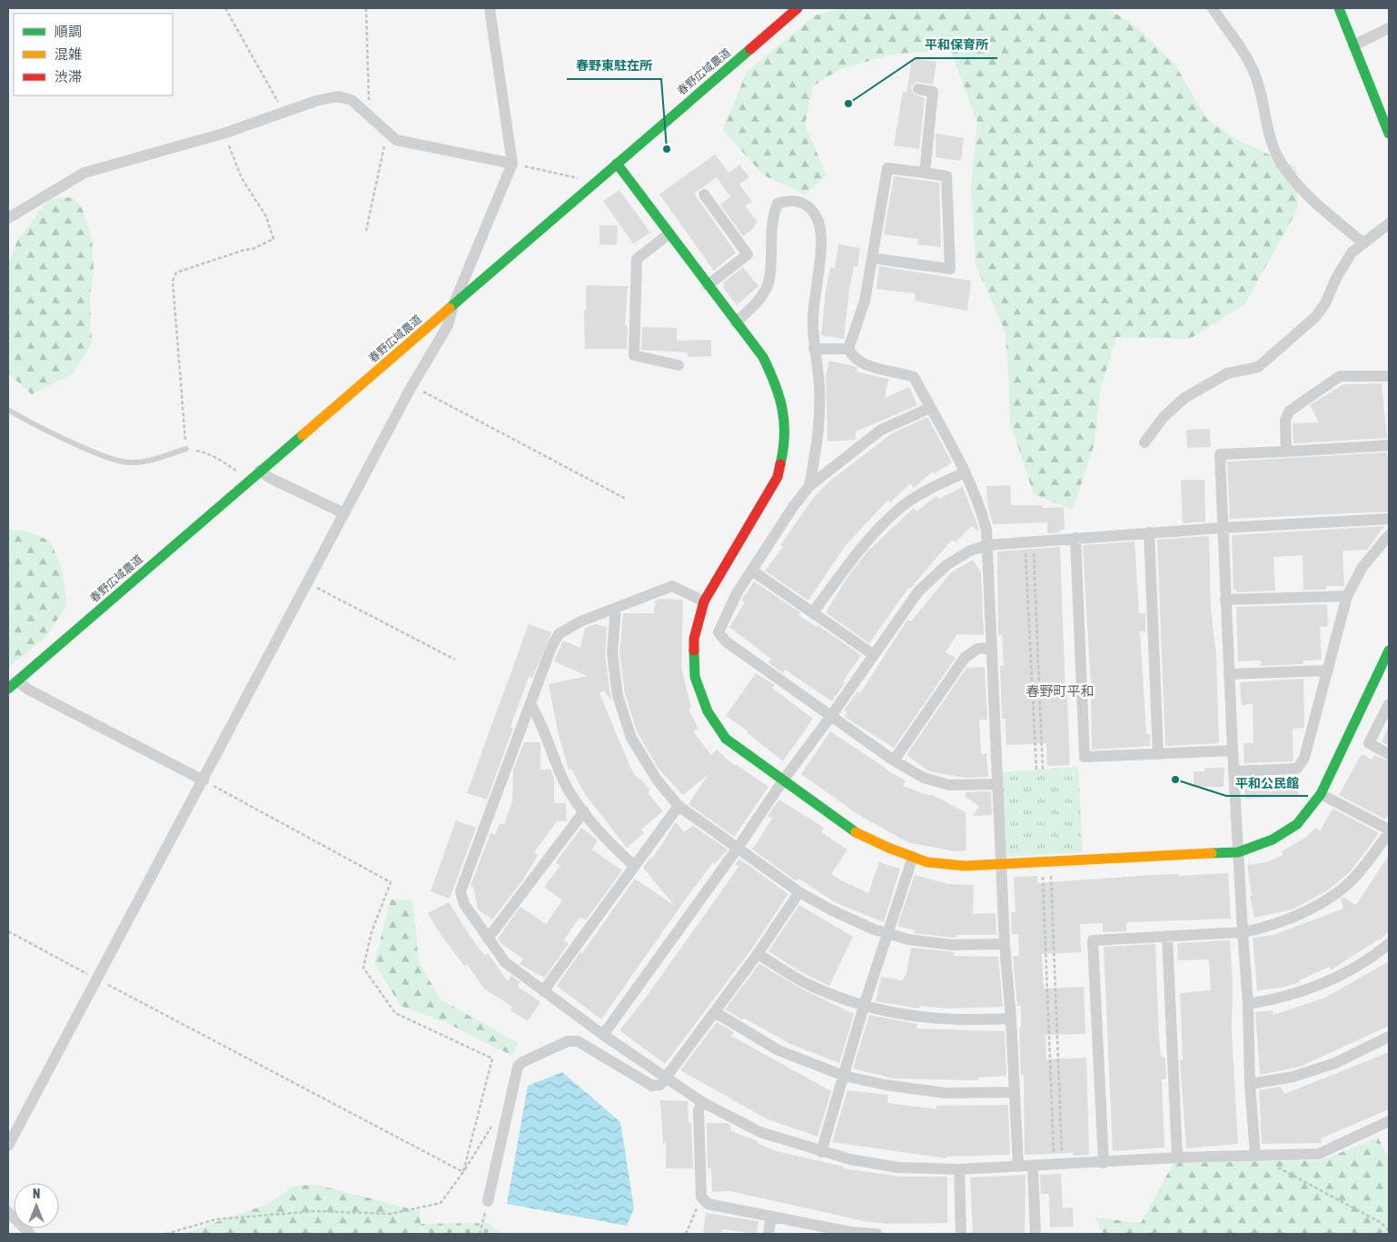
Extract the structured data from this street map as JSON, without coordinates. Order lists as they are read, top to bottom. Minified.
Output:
{"streets":{"street":["春野広域農道"]},"districts":["春野町平和"],"places":["平和保育所","春野東駐在所","平和公民館"],"legend":["順調","混雑","渋滞"],"north":"top"}
